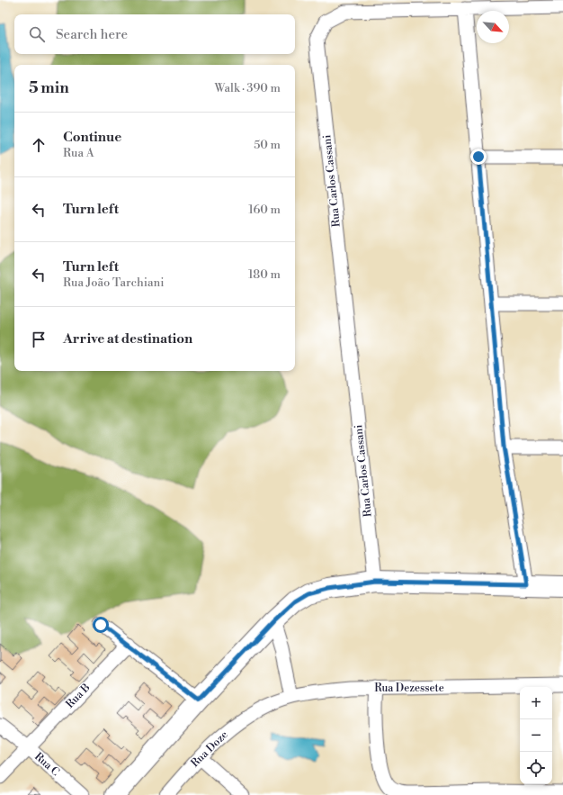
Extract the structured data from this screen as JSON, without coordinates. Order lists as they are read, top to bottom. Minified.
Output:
{"streets":{"street":["Rua Carlos Cassani","Rua Dezessete","Rua B","Rua Doze","Rua C"]},"crossings":[["Rua Dezessete","Rua Doze"],["Rua B","Rua C"]],"north":"bottom right","page":{"search":"Search here","heading":["5 min","Walk · 390 m"],"list":[["Continue","Rua A","50 m"],["Turn left","160 m"],["Turn left","Rua João Tarchiani","180 m"],"Arrive at destination"],"map_buttons":["+","−"]}}
